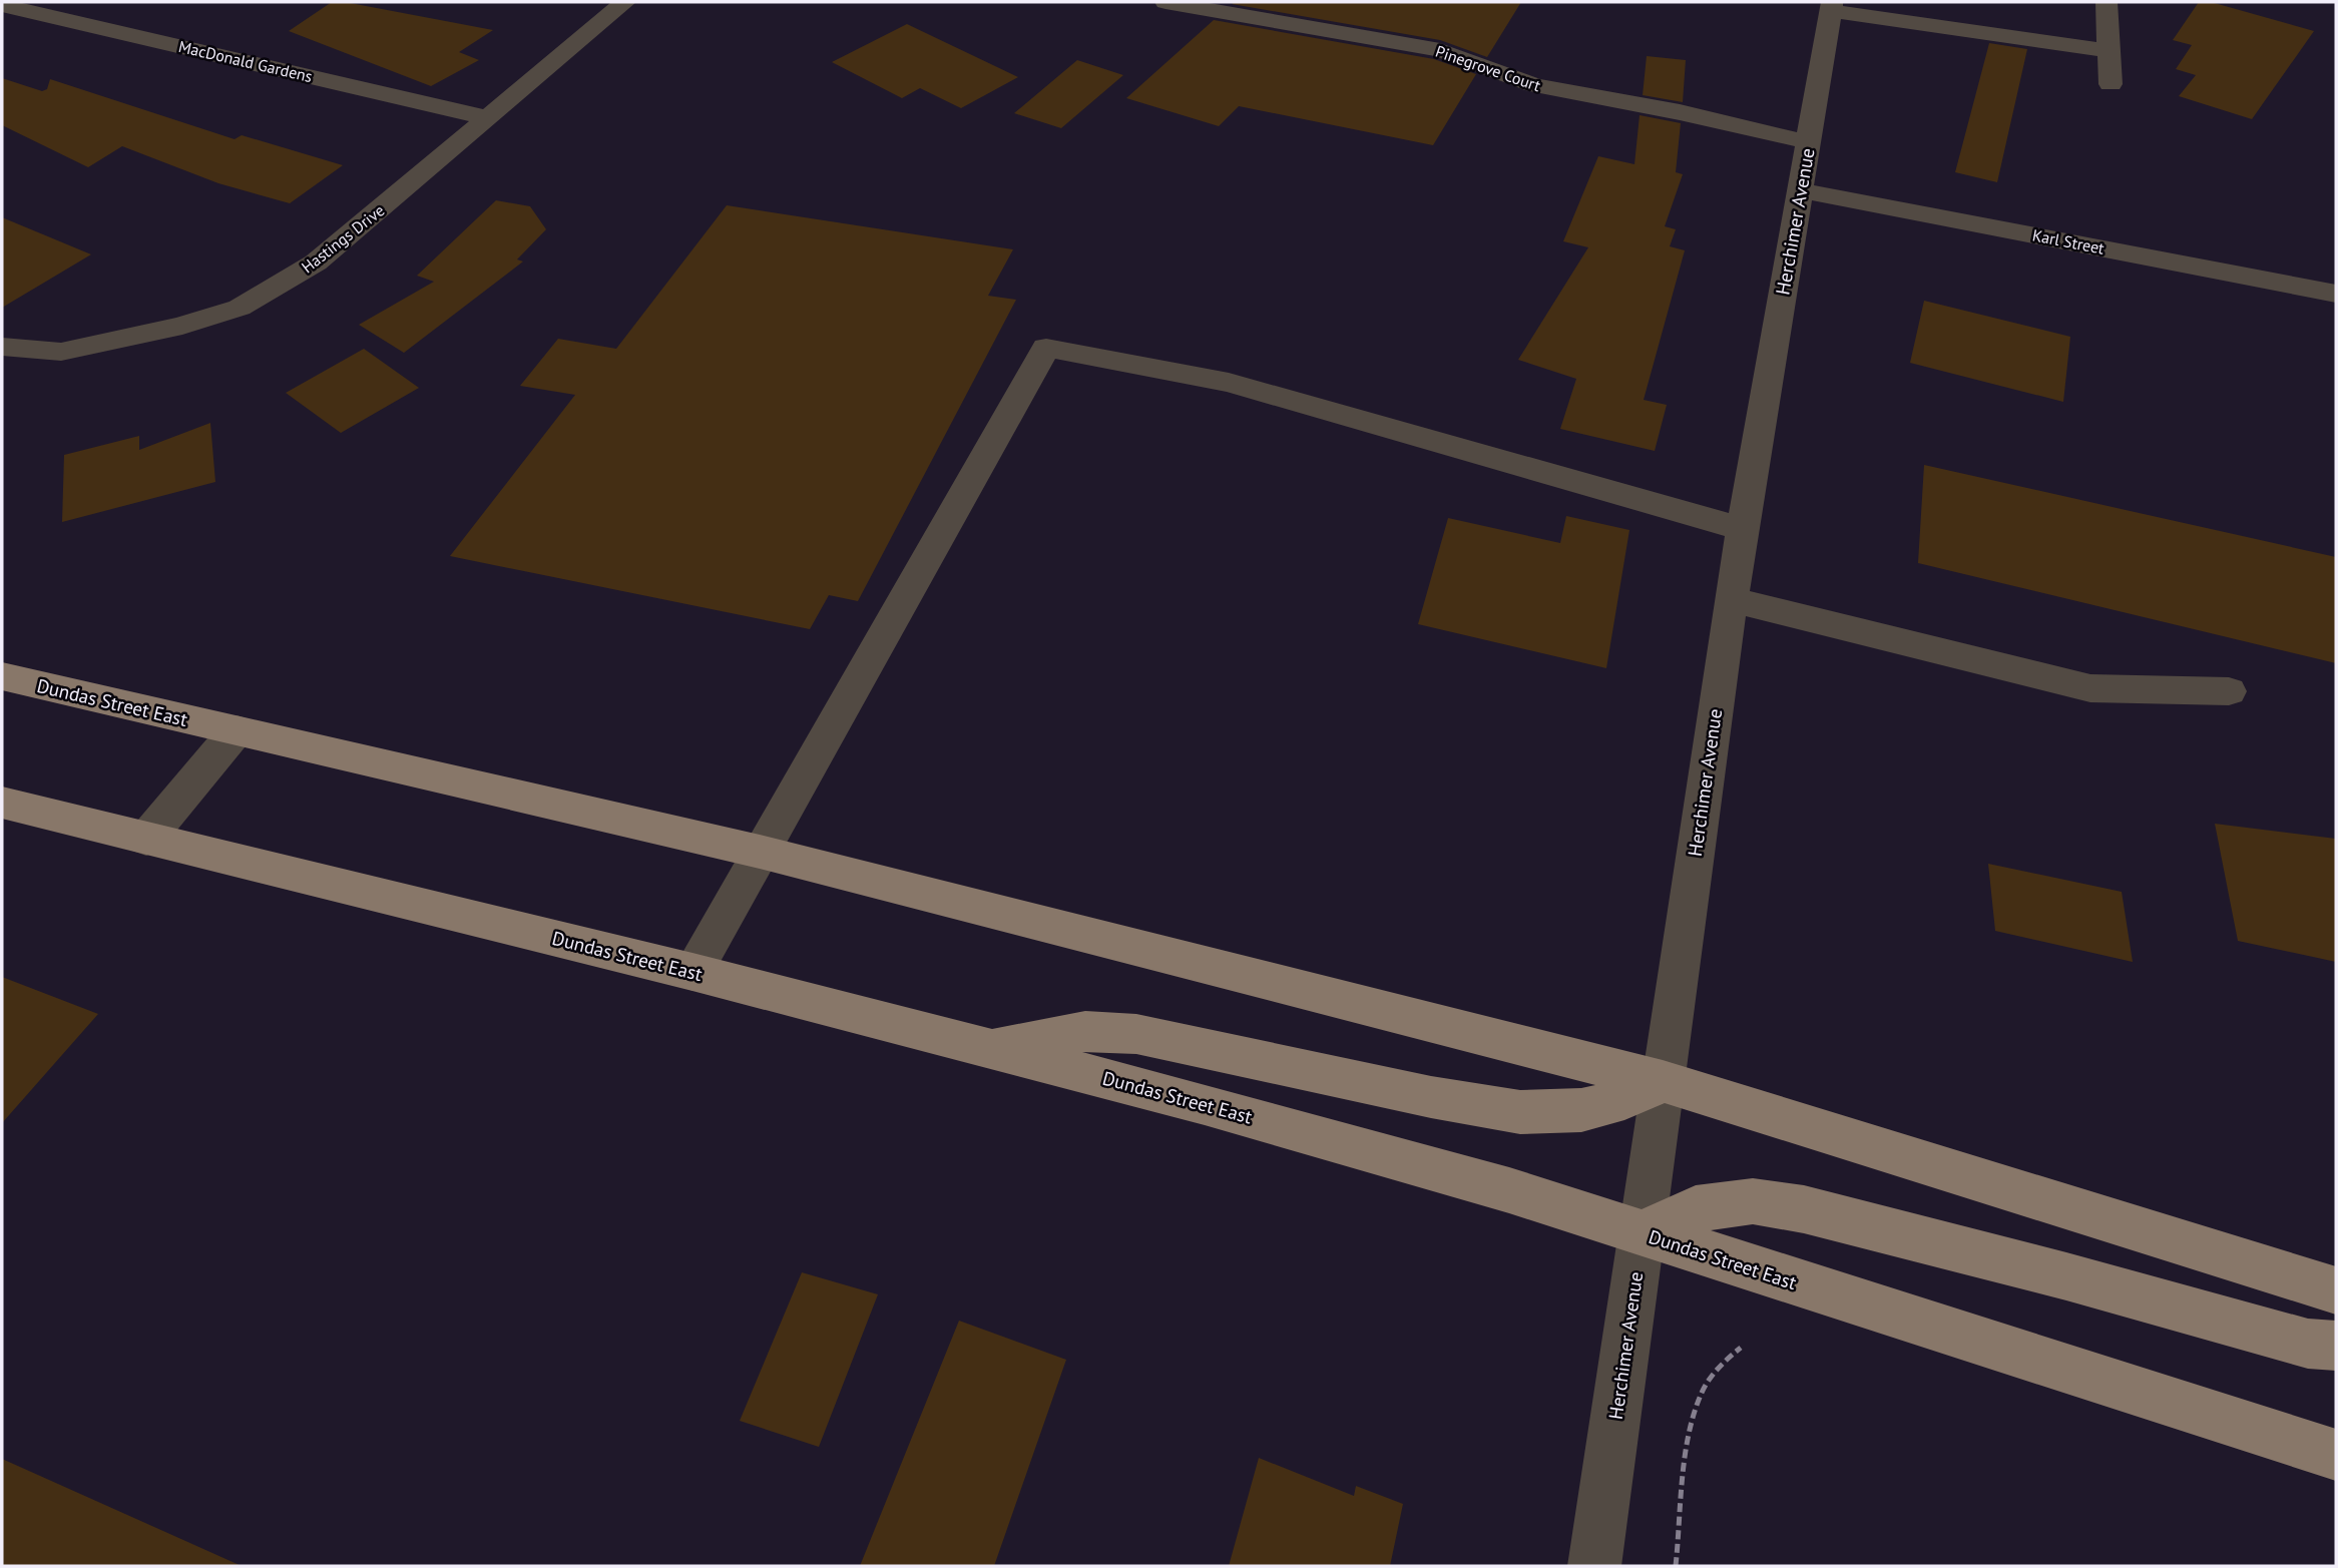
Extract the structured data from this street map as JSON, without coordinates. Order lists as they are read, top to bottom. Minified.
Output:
{"streets":{"main road":["Dundas Street East"],"street":["MacDonald Gardens","Pinegrove Court","Herchimer Avenue","Hastings Drive","Karl Street"]},"crossings":[["MacDonald Gardens","Hastings Drive"],["Pinegrove Court","Herchimer Avenue"],["Herchimer Avenue","Karl Street"],["Herchimer Avenue","Dundas Street East"]]}
